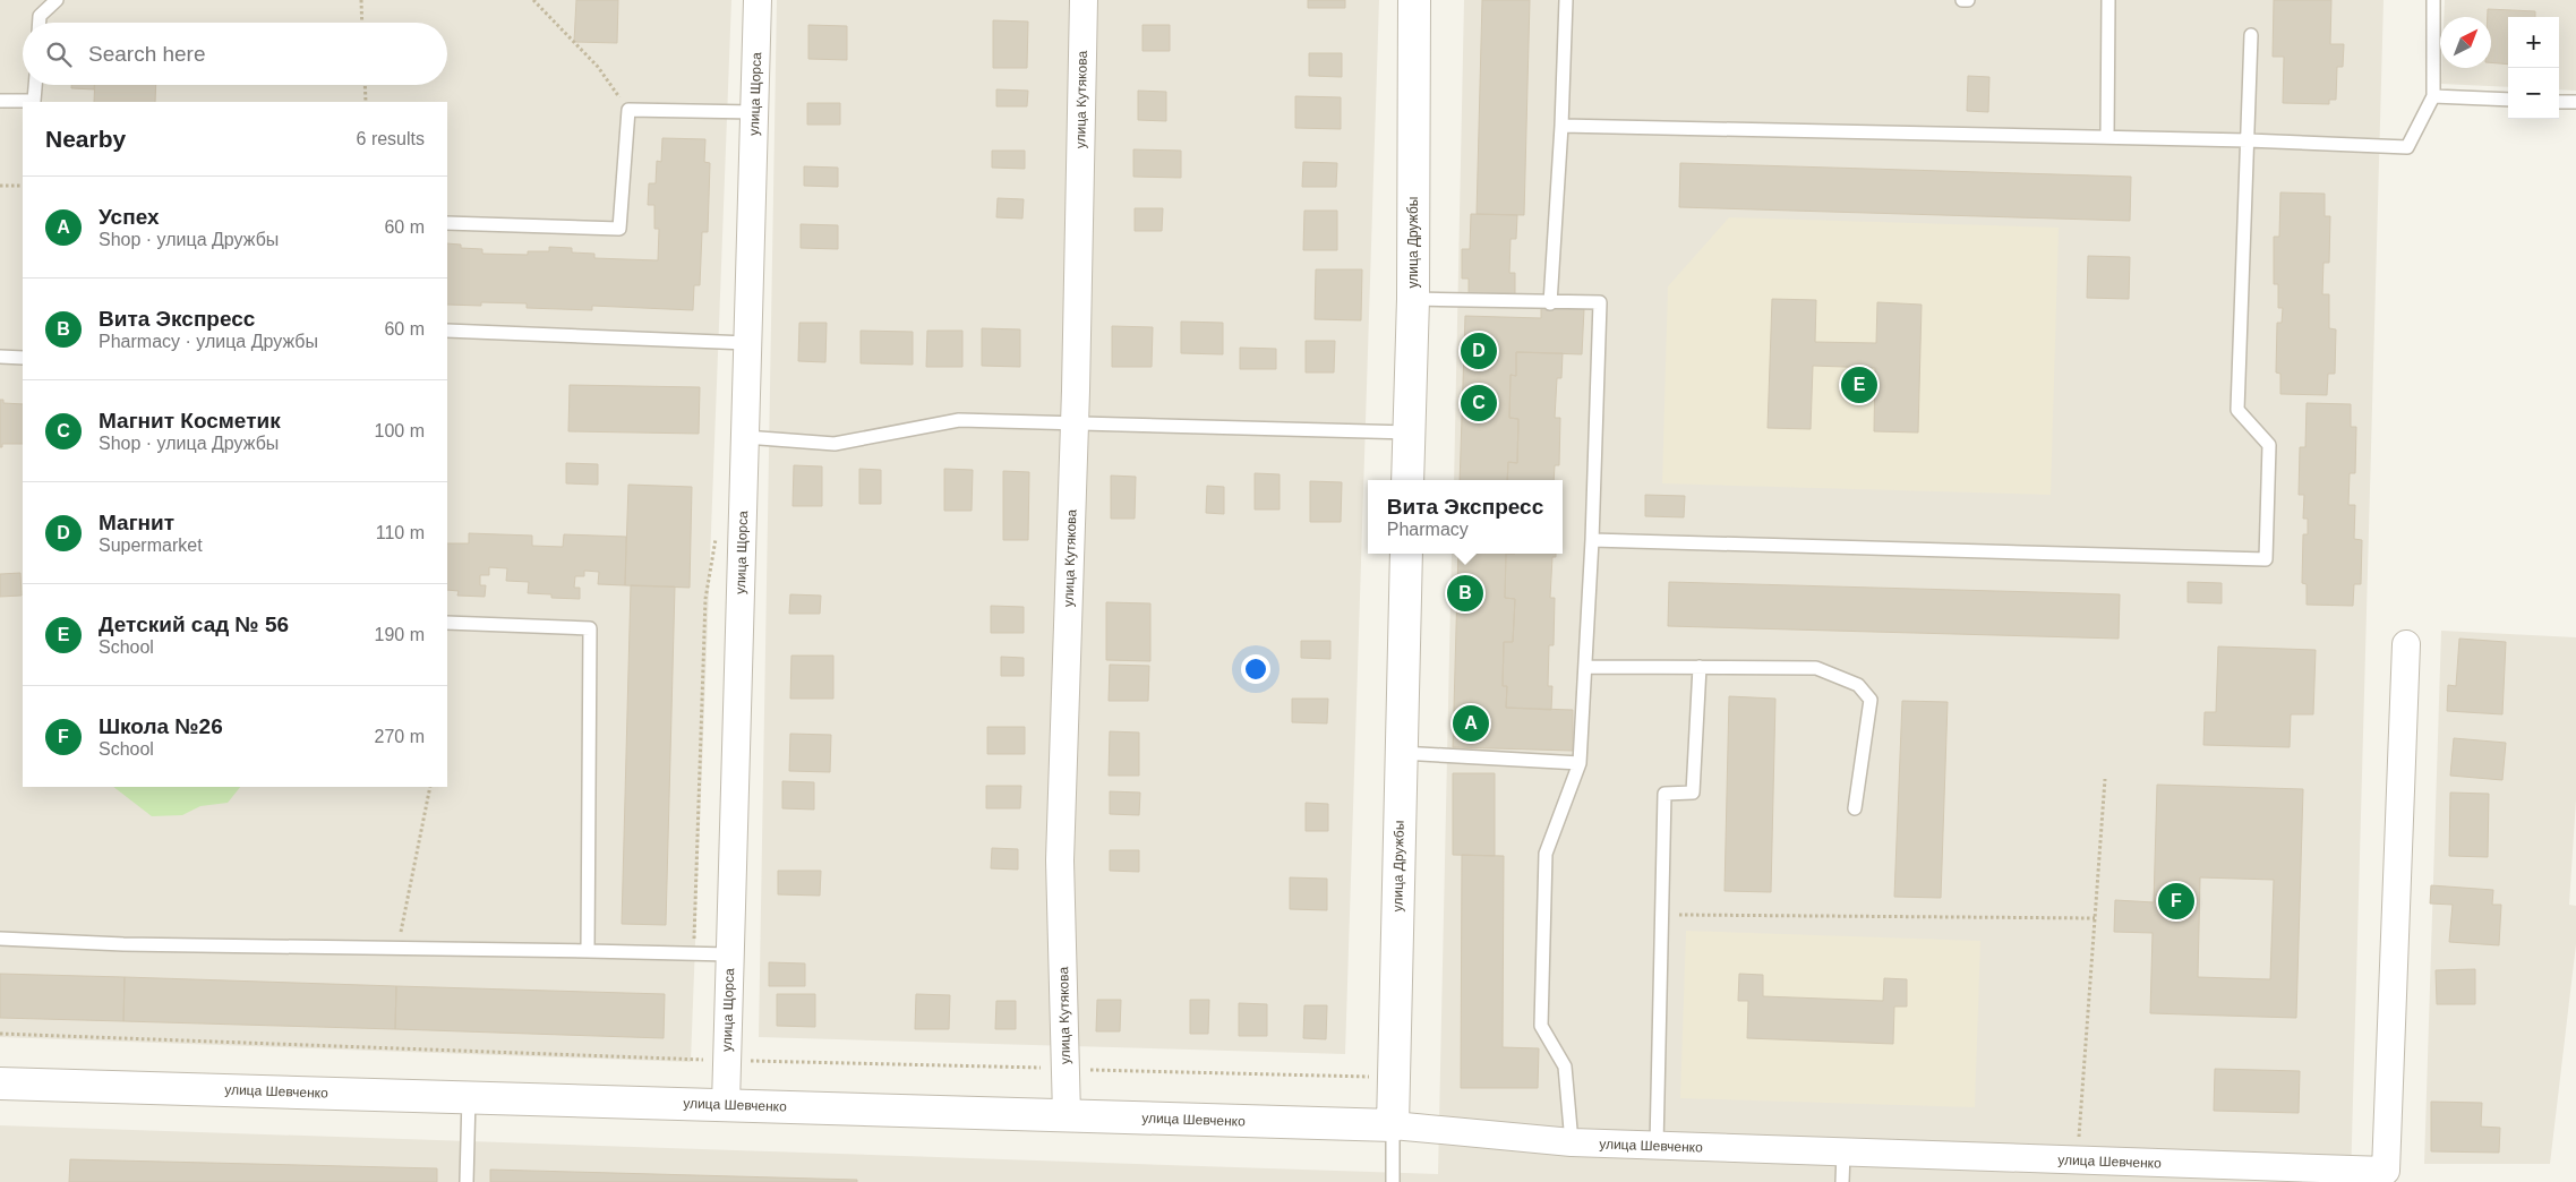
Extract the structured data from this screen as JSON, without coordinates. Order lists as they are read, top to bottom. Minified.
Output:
{"streets":{"street":["улица Щорса","улица Кутякова","улица Дружбы","улица Шевченко"]},"crossings":[["улица Щорса","улица Шевченко"],["улица Кутякова","улица Шевченко"],["улица Дружбы","улица Шевченко"]],"north":"top right","page":{"map_buttons":["+","−"],"search":"Search here","heading":["Nearby","6 results"],"list":[{"mark":"A","name":"Успех","note":"Shop · улица Дружбы","value":"60 m"},{"mark":"B","name":"Вита Экспресс","note":"Pharmacy · улица Дружбы","value":"60 m"},{"mark":"C","name":"Магнит Косметик","note":"Shop · улица Дружбы","value":"100 m"},{"mark":"D","name":"Магнит","note":"Supermarket","value":"110 m"},{"mark":"E","name":"Детский сад № 56","note":"School","value":"190 m"},{"mark":"F","name":"Школа №26","note":"School","value":"270 m"}],"pins":["D","E","C","B","A","F"],"popup":["Вита Экспресс","Pharmacy"]}}
